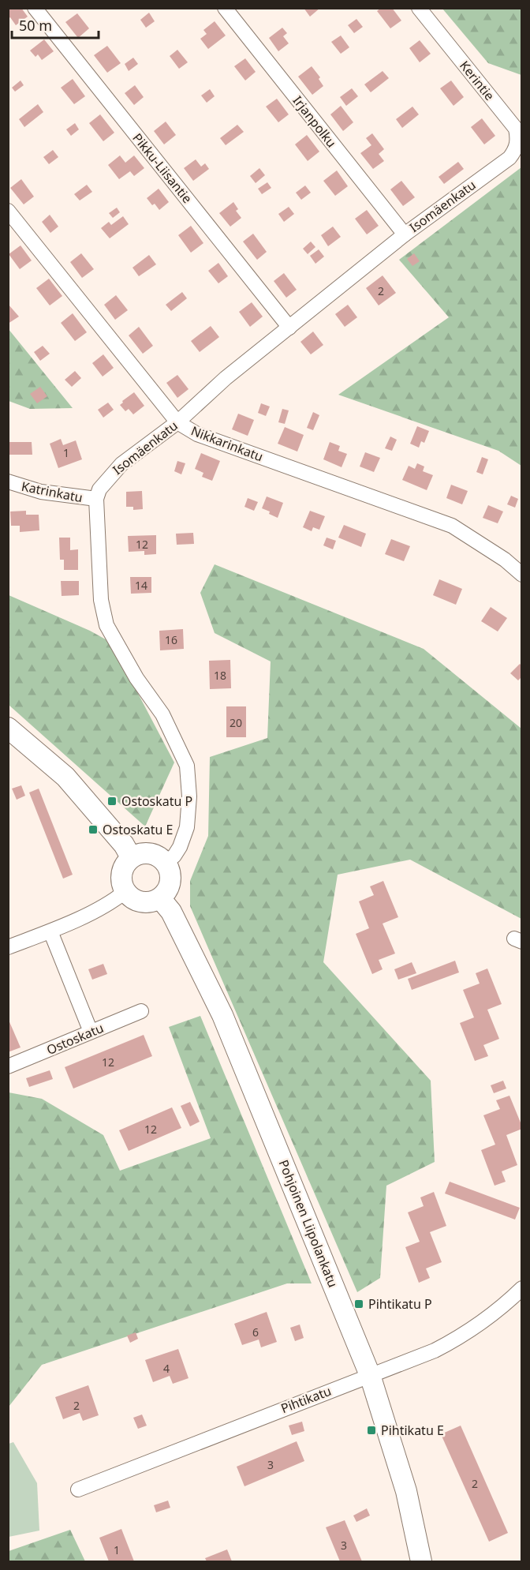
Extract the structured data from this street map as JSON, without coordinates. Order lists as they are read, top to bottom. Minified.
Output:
{"streets":{"street":["Kerintie","Irjanpolku","Pikku-Liisantie","Isomäenkatu","Nikkarinkatu","Katrinkatu","Ostoskatu","Pohjoinen Liipolankatu","Pihtikatu"]},"crossings":[["Kerintie","Isomäenkatu"],["Irjanpolku","Isomäenkatu"],["Pikku-Liisantie","Isomäenkatu"],["Isomäenkatu","Nikkarinkatu"],["Isomäenkatu","Katrinkatu"],["Pohjoinen Liipolankatu","Pihtikatu"]],"places":{"transit":["Ostoskatu P","Ostoskatu E","Pihtikatu P","Pihtikatu E"]},"house_numbers":["2","1","12","14","16","18","20","12","12","6","4","2","3","2","3","1"],"scale_bar":"50 m"}
